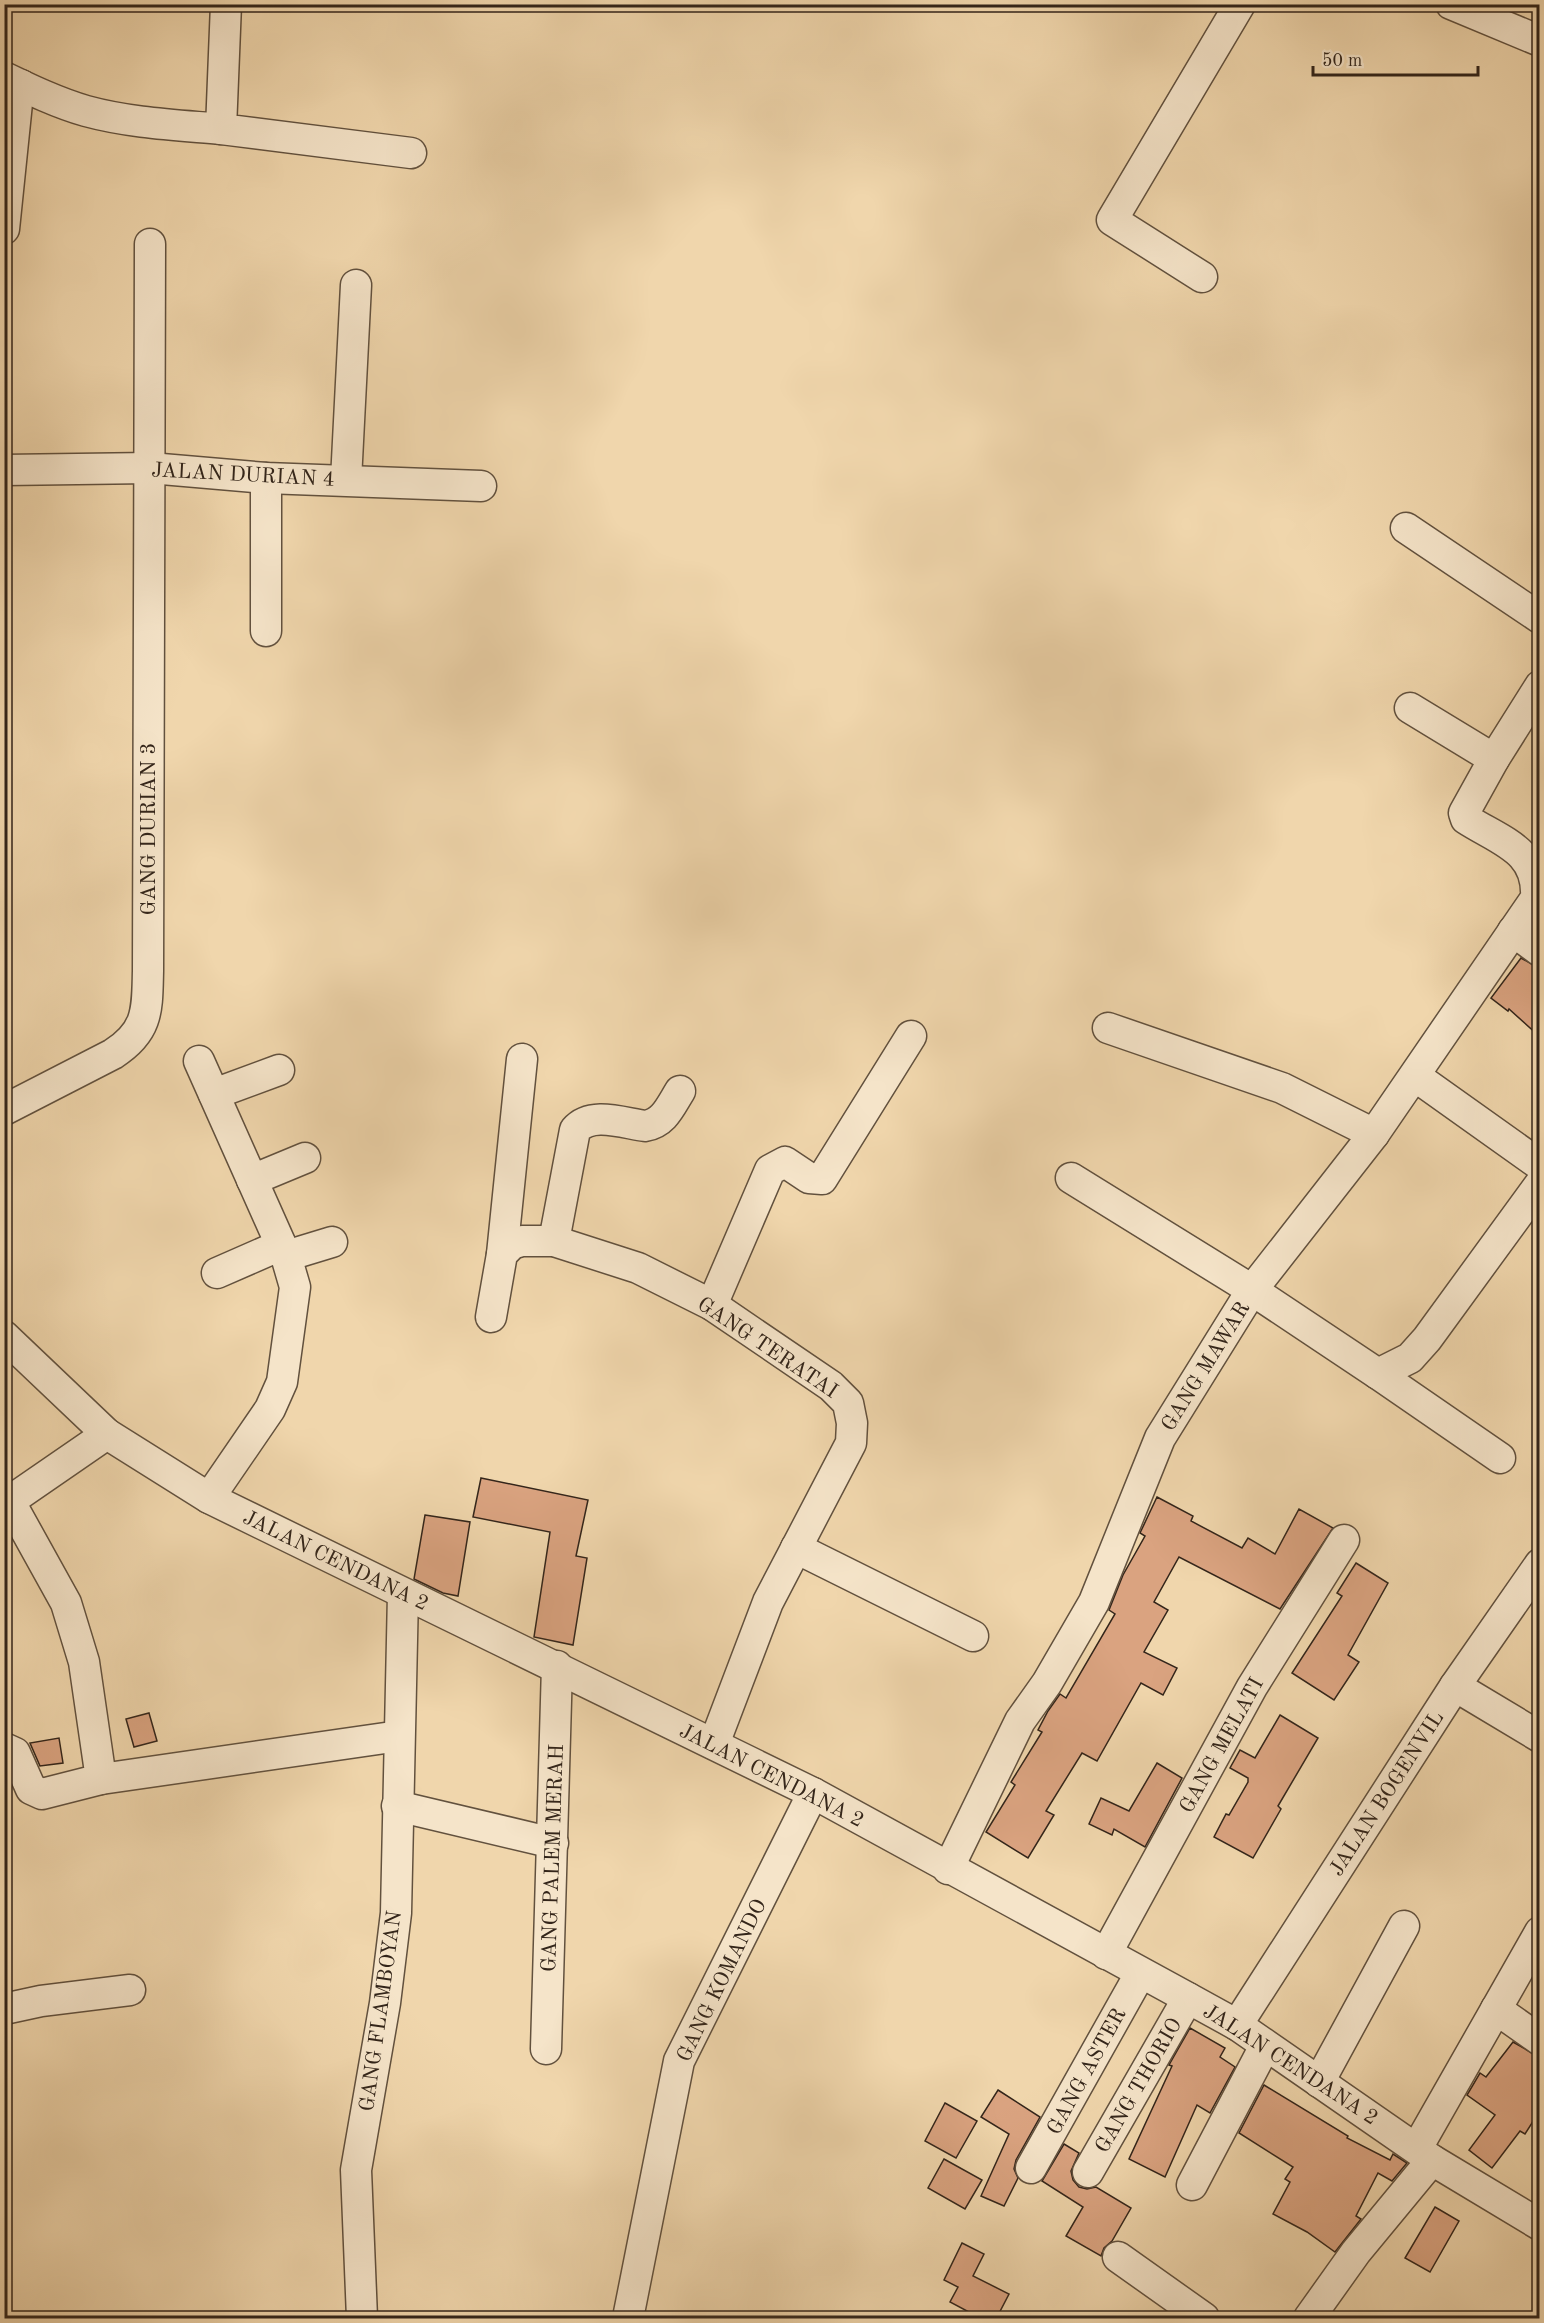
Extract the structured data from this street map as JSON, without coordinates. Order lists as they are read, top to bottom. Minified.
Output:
{"streets":{"street":["JALAN DURIAN 4","GANG DURIAN 3","GANG TERATAI","GANG MAWAR","JALAN CENDANA 2","GANG MELATI","JALAN BOGENVIL","GANG PALEM MERAH","GANG KOMANDO","GANG FLAMBOYAN","GANG ASTER","GANG THORIO"]},"crossings":[["JALAN DURIAN 4","GANG DURIAN 3"],["GANG TERATAI","JALAN CENDANA 2"],["GANG MAWAR","JALAN CENDANA 2"],["JALAN CENDANA 2","GANG MELATI"],["JALAN CENDANA 2","JALAN BOGENVIL"],["JALAN CENDANA 2","GANG PALEM MERAH"],["JALAN CENDANA 2","GANG KOMANDO"],["JALAN CENDANA 2","GANG FLAMBOYAN"],["JALAN CENDANA 2","GANG ASTER"],["JALAN CENDANA 2","GANG THORIO"]],"scale_bar":"50 m"}
